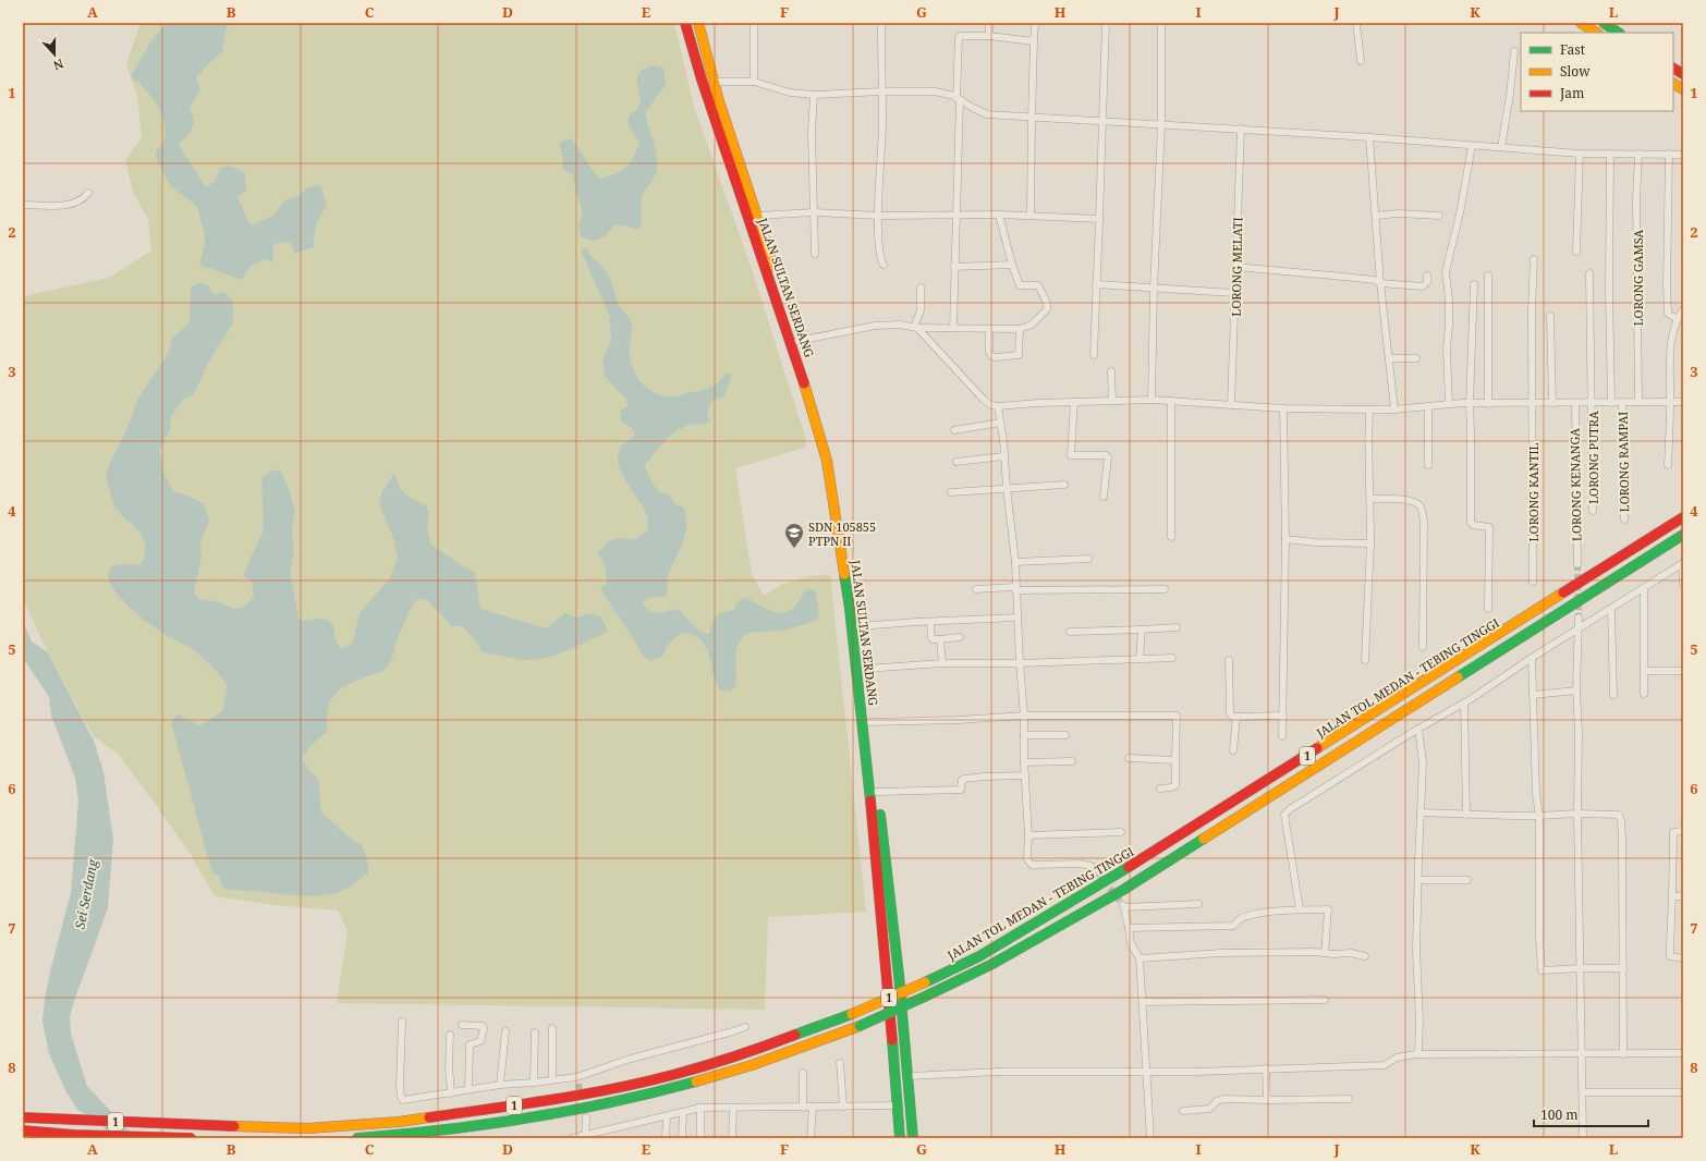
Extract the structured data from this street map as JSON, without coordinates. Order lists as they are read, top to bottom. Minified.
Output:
{"streets":{"highway":["JALAN SULTAN SERDANG","JALAN TOL MEDAN - TEBING TINGGI","1"],"street":["LORONG MELATI","LORONG GAMSA","LORONG PUTRA","LORONG RAMPAI","LORONG KENANGA","LORONG KANTIL"]},"water":["Sei Serdang"],"places":{"school or university":["SDN 105855 PTPN II"]},"legend":["Fast","Slow","Jam"],"scale_bar":"100 m","north":"bottom","grid":{"columns":["A","B","C","D","E","F","G","H","I","J","K","L"],"rows":["1","2","3","4","5","6","7","8"]}}
